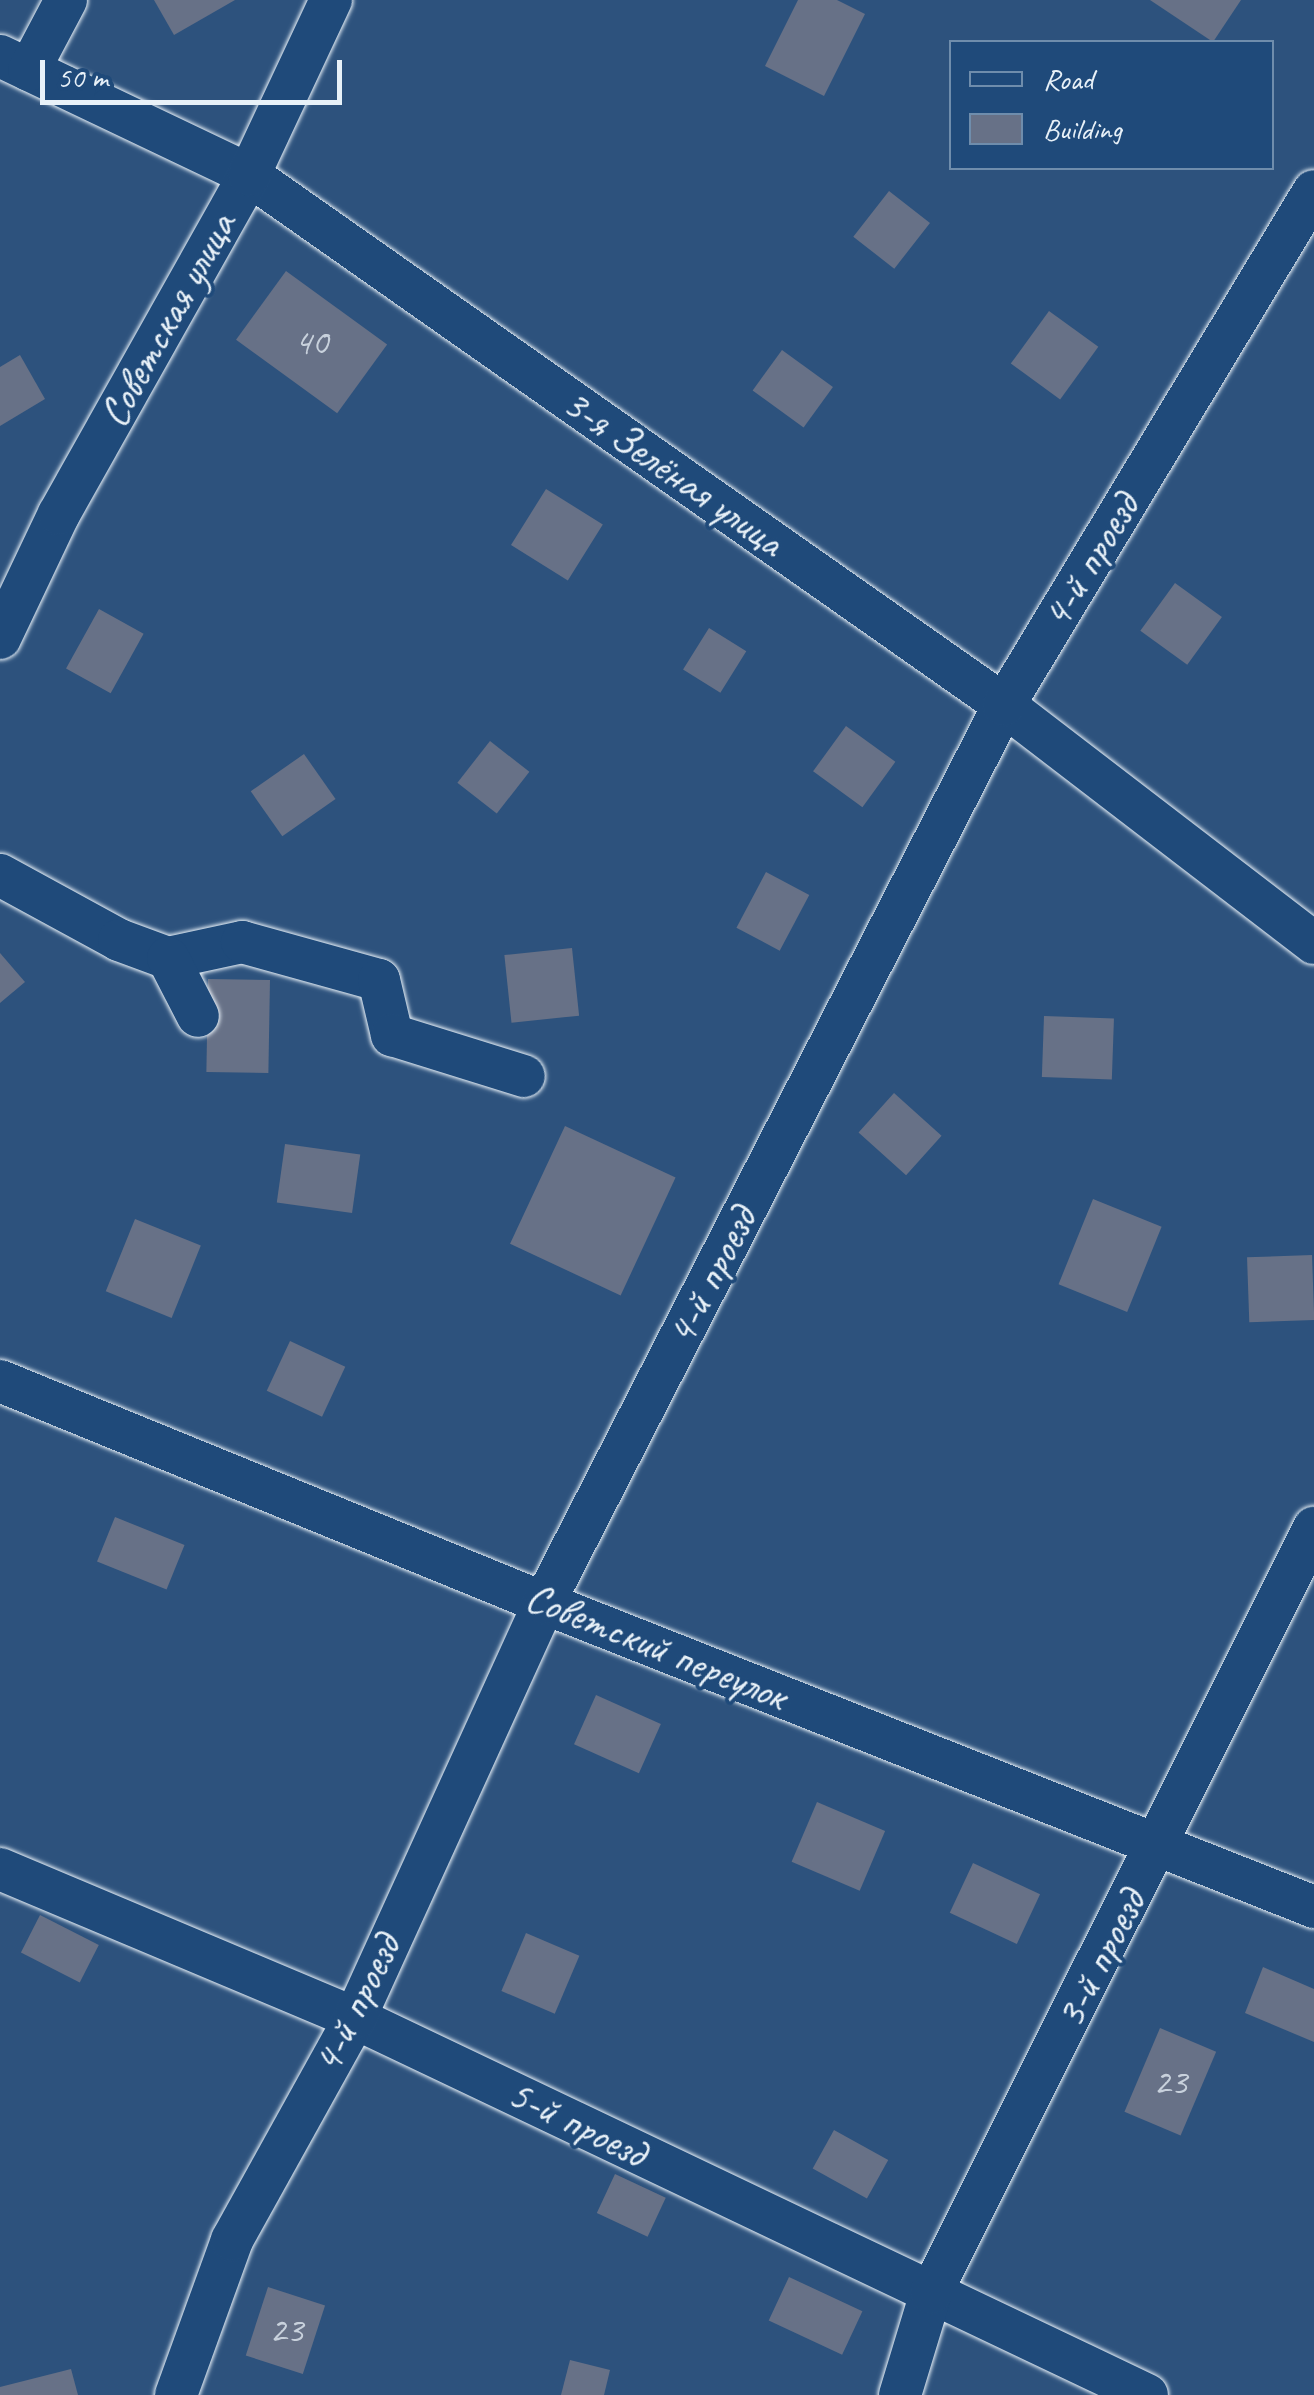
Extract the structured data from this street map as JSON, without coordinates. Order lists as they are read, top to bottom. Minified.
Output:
{"streets":{"street":["Советская улица","3-я Зелёная улица","4-й проезд","Советский переулок","3-й проезд","5-й проезд"]},"crossings":[["Советская улица","3-я Зелёная улица"],["3-я Зелёная улица","4-й проезд"],["4-й проезд","Советский переулок"],["4-й проезд","5-й проезд"],["Советский переулок","3-й проезд"],["3-й проезд","5-й проезд"]],"house_numbers":["40","23","23"],"legend":["Road","Building"],"scale_bar":"50 m"}
